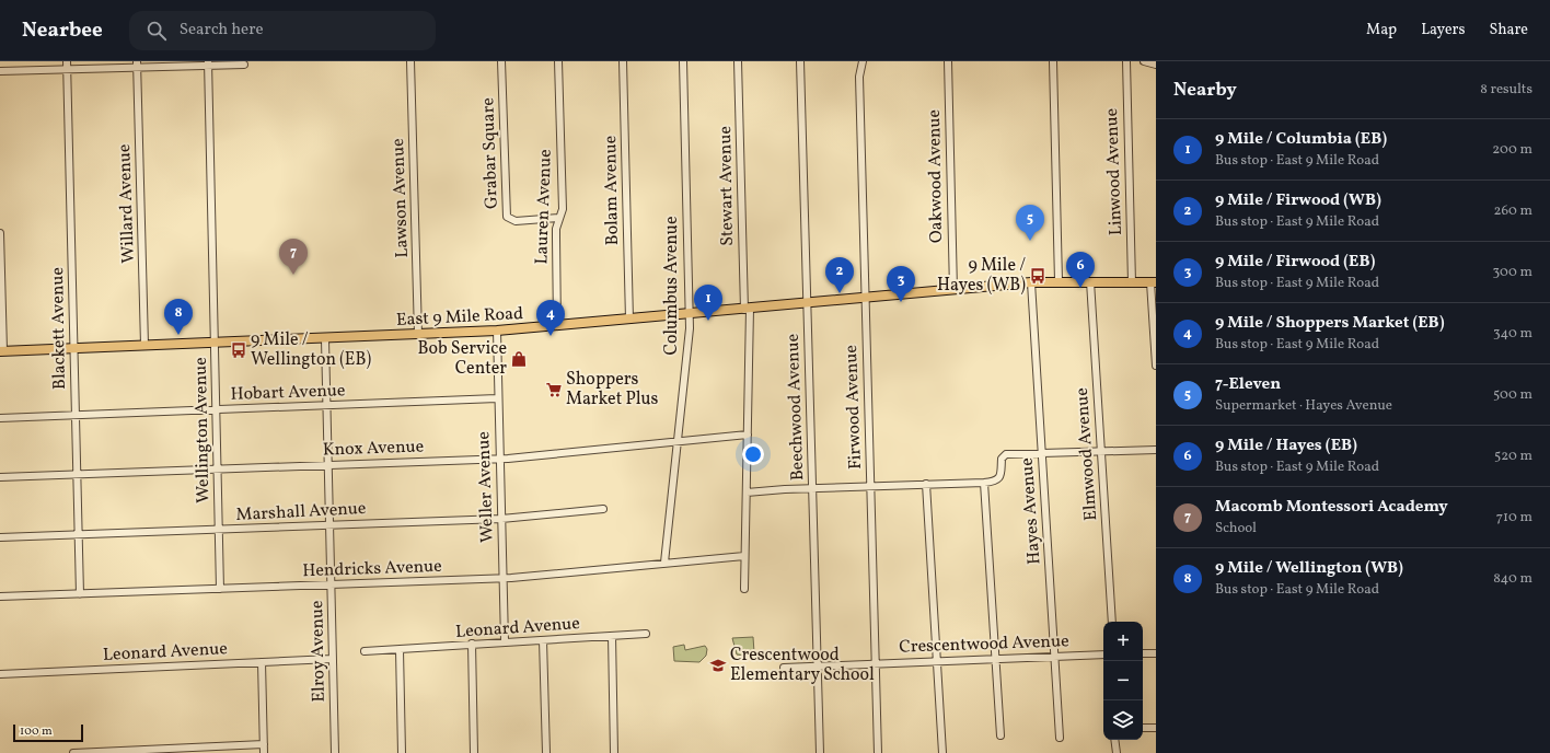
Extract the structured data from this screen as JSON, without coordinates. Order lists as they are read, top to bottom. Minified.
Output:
{"streets":{"main road":["East 9 Mile Road"],"street":["Grabar Square","Linwood Avenue","Oakwood Avenue","Stewart Avenue","Bolam Avenue","Lawson Avenue","Willard Avenue","Lauren Avenue","Columbus Avenue","Blackett Avenue","Hobart Avenue","Beechwood Avenue","Firwood Avenue","Wellington Avenue","Knox Avenue","Elmwood Avenue","Weller Avenue","Hayes Avenue","Marshall Avenue","Hendricks Avenue","Leonard Avenue","Crescentwood Avenue","Elroy Avenue"]},"crossings":[["Grabar Square","Lauren Avenue"],["Linwood Avenue","East 9 Mile Road"],["Oakwood Avenue","East 9 Mile Road"],["Stewart Avenue","East 9 Mile Road"],["Stewart Avenue","Knox Avenue"],["Stewart Avenue","Hendricks Avenue"],["Bolam Avenue","East 9 Mile Road"],["Lawson Avenue","East 9 Mile Road"],["Willard Avenue","East 9 Mile Road"],["Lauren Avenue","East 9 Mile Road"],["Columbus Avenue","East 9 Mile Road"],["Columbus Avenue","Knox Avenue"],["Columbus Avenue","Hendricks Avenue"],["East 9 Mile Road","Blackett Avenue"],["East 9 Mile Road","Beechwood Avenue"],["East 9 Mile Road","Firwood Avenue"],["East 9 Mile Road","Wellington Avenue"],["East 9 Mile Road","Elmwood Avenue"],["East 9 Mile Road","Weller Avenue"],["East 9 Mile Road","Hayes Avenue"],["East 9 Mile Road","Elroy Avenue"],["Blackett Avenue","Hobart Avenue"],["Blackett Avenue","Knox Avenue"],["Blackett Avenue","Marshall Avenue"],["Blackett Avenue","Hendricks Avenue"],["Hobart Avenue","Wellington Avenue"],["Hobart Avenue","Weller Avenue"],["Hobart Avenue","Elroy Avenue"],["Beechwood Avenue","Crescentwood Avenue"],["Firwood Avenue","Crescentwood Avenue"],["Wellington Avenue","Knox Avenue"],["Wellington Avenue","Marshall Avenue"],["Wellington Avenue","Hendricks Avenue"],["Knox Avenue","Weller Avenue"],["Knox Avenue","Elroy Avenue"],["Weller Avenue","Marshall Avenue"],["Weller Avenue","Hendricks Avenue"],["Weller Avenue","Leonard Avenue"],["Hayes Avenue","Crescentwood Avenue"],["Marshall Avenue","Elroy Avenue"],["Hendricks Avenue","Elroy Avenue"],["Leonard Avenue","Elroy Avenue"]],"places":{"bus stop":["9 Mile / Hayes (WB)","9 Mile / Wellington (EB)"],"shop":["Bob Service Center"],"supermarket":["Shoppers Market Plus"],"school or university":["Crescentwood Elementary School"]},"scale_bar":"100 m","page":{"header":"Nearbee","search":"Search here","nav":["Map","Layers","Share"],"heading":["Nearby","8 results"],"list":[{"mark":"1","name":"9 Mile / Columbia (EB)","note":"Bus stop · East 9 Mile Road","value":"200 m"},{"mark":"2","name":"9 Mile / Firwood (WB)","note":"Bus stop · East 9 Mile Road","value":"260 m"},{"mark":"3","name":"9 Mile / Firwood (EB)","note":"Bus stop · East 9 Mile Road","value":"300 m"},{"mark":"4","name":"9 Mile / Shoppers Market (EB)","note":"Bus stop · East 9 Mile Road","value":"340 m"},{"mark":"5","name":"7-Eleven","note":"Supermarket · Hayes Avenue","value":"500 m"},{"mark":"6","name":"9 Mile / Hayes (EB)","note":"Bus stop · East 9 Mile Road","value":"520 m"},{"mark":"7","name":"Macomb Montessori Academy","note":"School","value":"710 m"},{"mark":"8","name":"9 Mile / Wellington (WB)","note":"Bus stop · East 9 Mile Road","value":"840 m"}],"pins":["5","7","6","2","3","1","8","4"],"map_buttons":["+","−"],"scale":"100 m"}}
